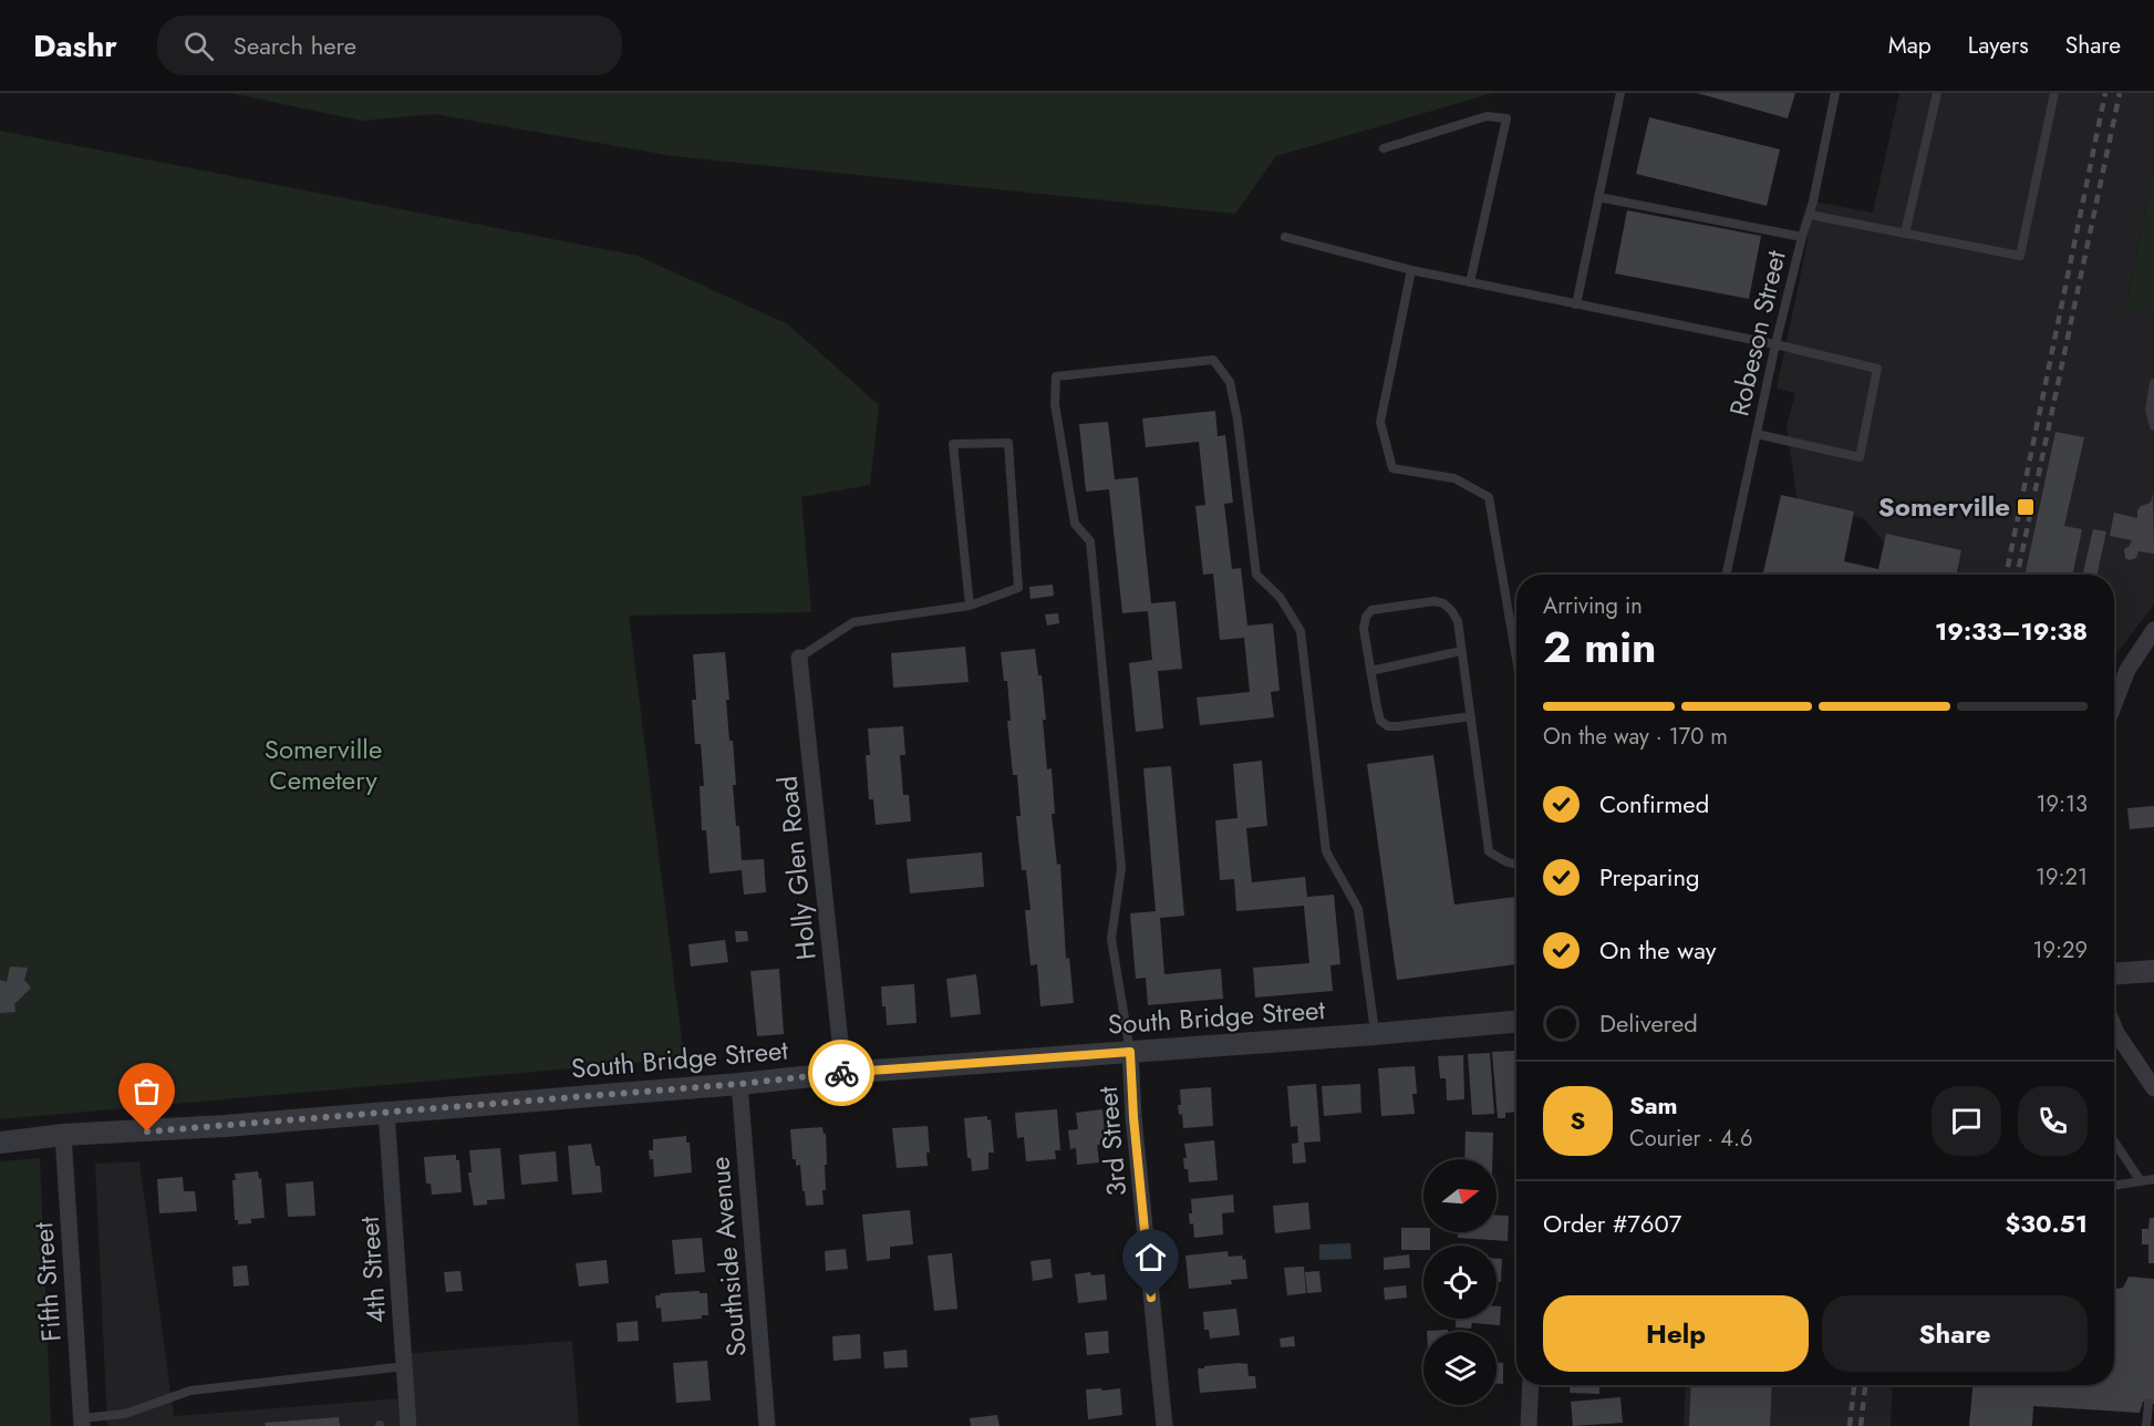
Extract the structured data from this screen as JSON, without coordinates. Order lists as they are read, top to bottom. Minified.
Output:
{"streets":{"street":["Holly Glen Road","South Bridge Street","3rd Street","Southside Avenue","4th Street","Fifth Street"],"lane":["Robeson Street"]},"crossings":[["Holly Glen Road","South Bridge Street"],["South Bridge Street","3rd Street"],["South Bridge Street","Southside Avenue"],["South Bridge Street","4th Street"],["South Bridge Street","Fifth Street"]],"parks":["Somerville Cemetery"],"places":{"transit":["Somerville"]},"north":"right","page":{"header":"Dashr","search":"Search here","nav":["Map","Layers","Share"],"heading":["2 min","Arriving in","19:33–19:38"],"panel":["Sam","Courier · 4.6","Order #7607","$30.51"],"bar":"On the way · 170 m","list":[["Confirmed","19:13"],["Preparing","19:21"],["On the way","19:29"],"Delivered"],"round":"S","buttons":["Help","Share"]}}
